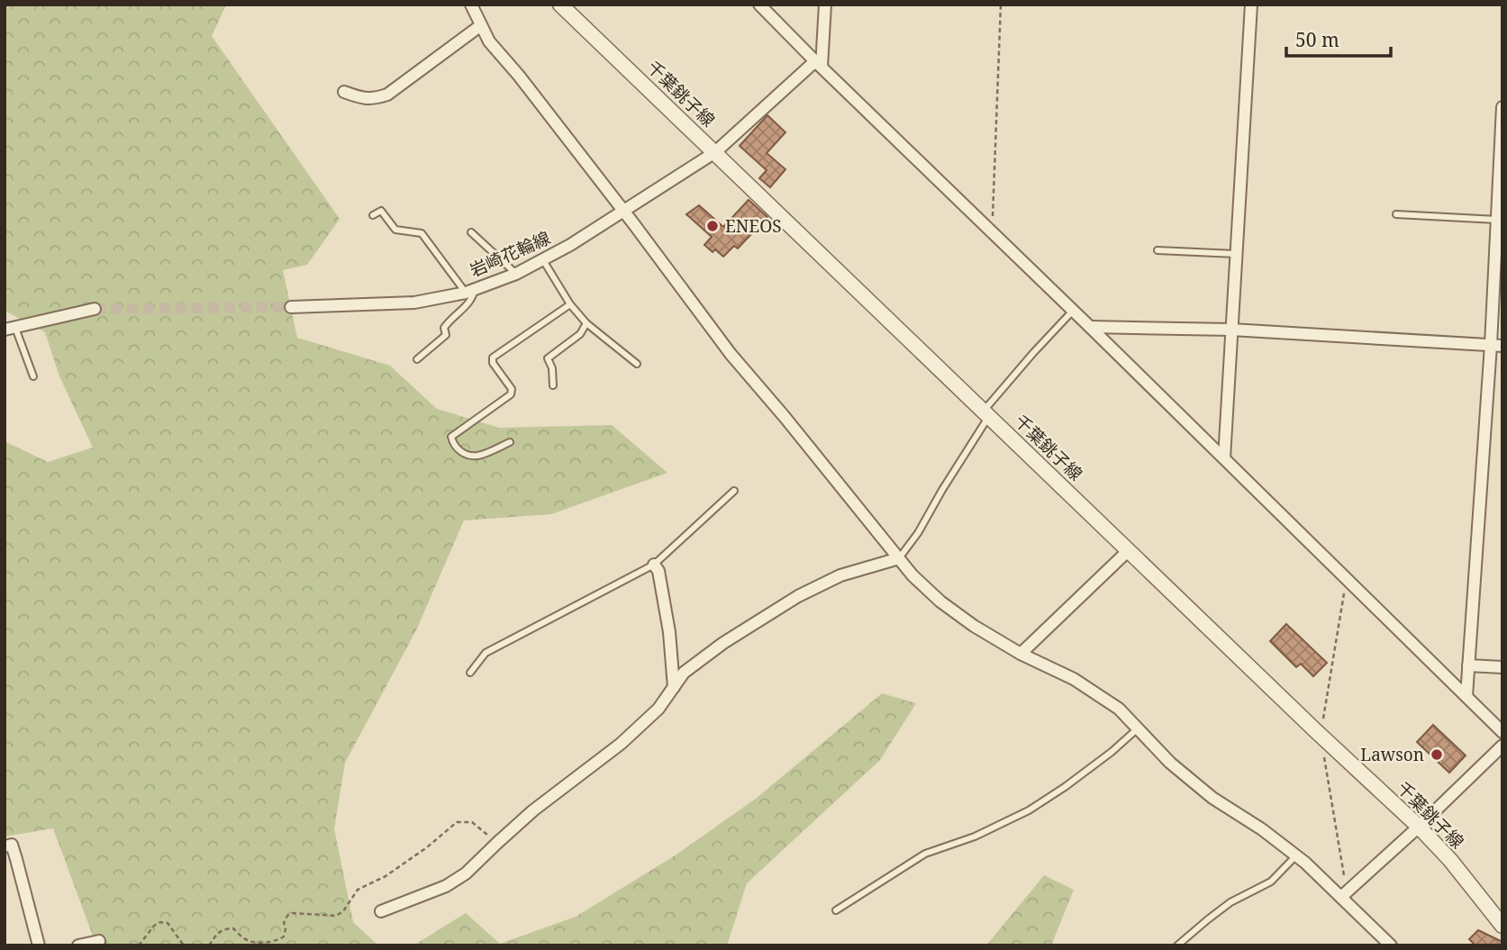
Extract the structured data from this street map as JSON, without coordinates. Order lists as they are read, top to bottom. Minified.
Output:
{"streets":{"street":["千葉銚子線","岩崎花輪線"]},"crossings":[["千葉銚子線","岩崎花輪線"]],"places":["ENEOS","Lawson"],"scale_bar":"50 m"}
